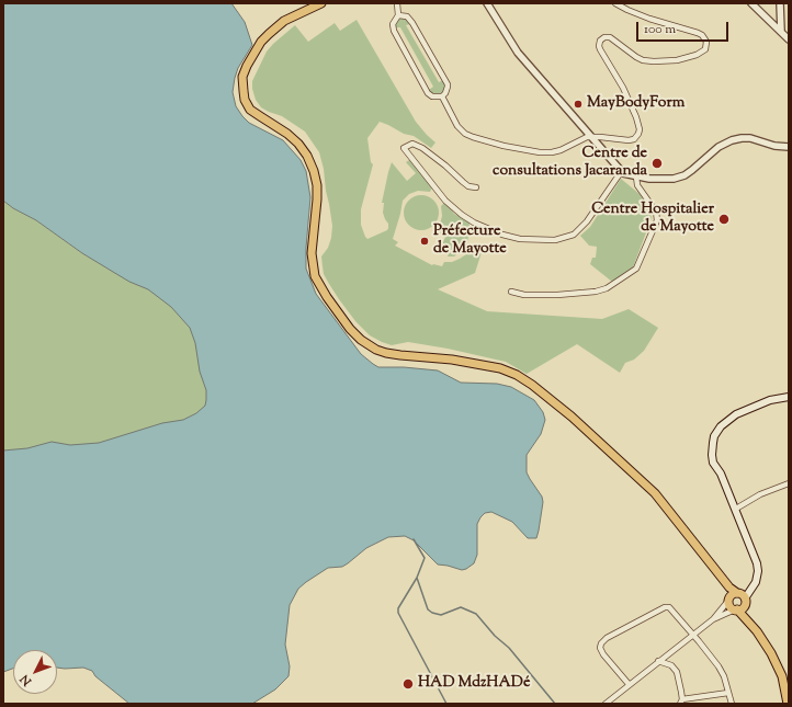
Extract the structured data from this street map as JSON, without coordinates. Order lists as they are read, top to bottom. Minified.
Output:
{"places":["MayBodyForm","Centre de consultations Jacaranda","Centre Hospitalier de Mayotte","Préfecture de Mayotte","HAD MdzHADé"],"scale_bar":"100 m","north":"bottom left"}
